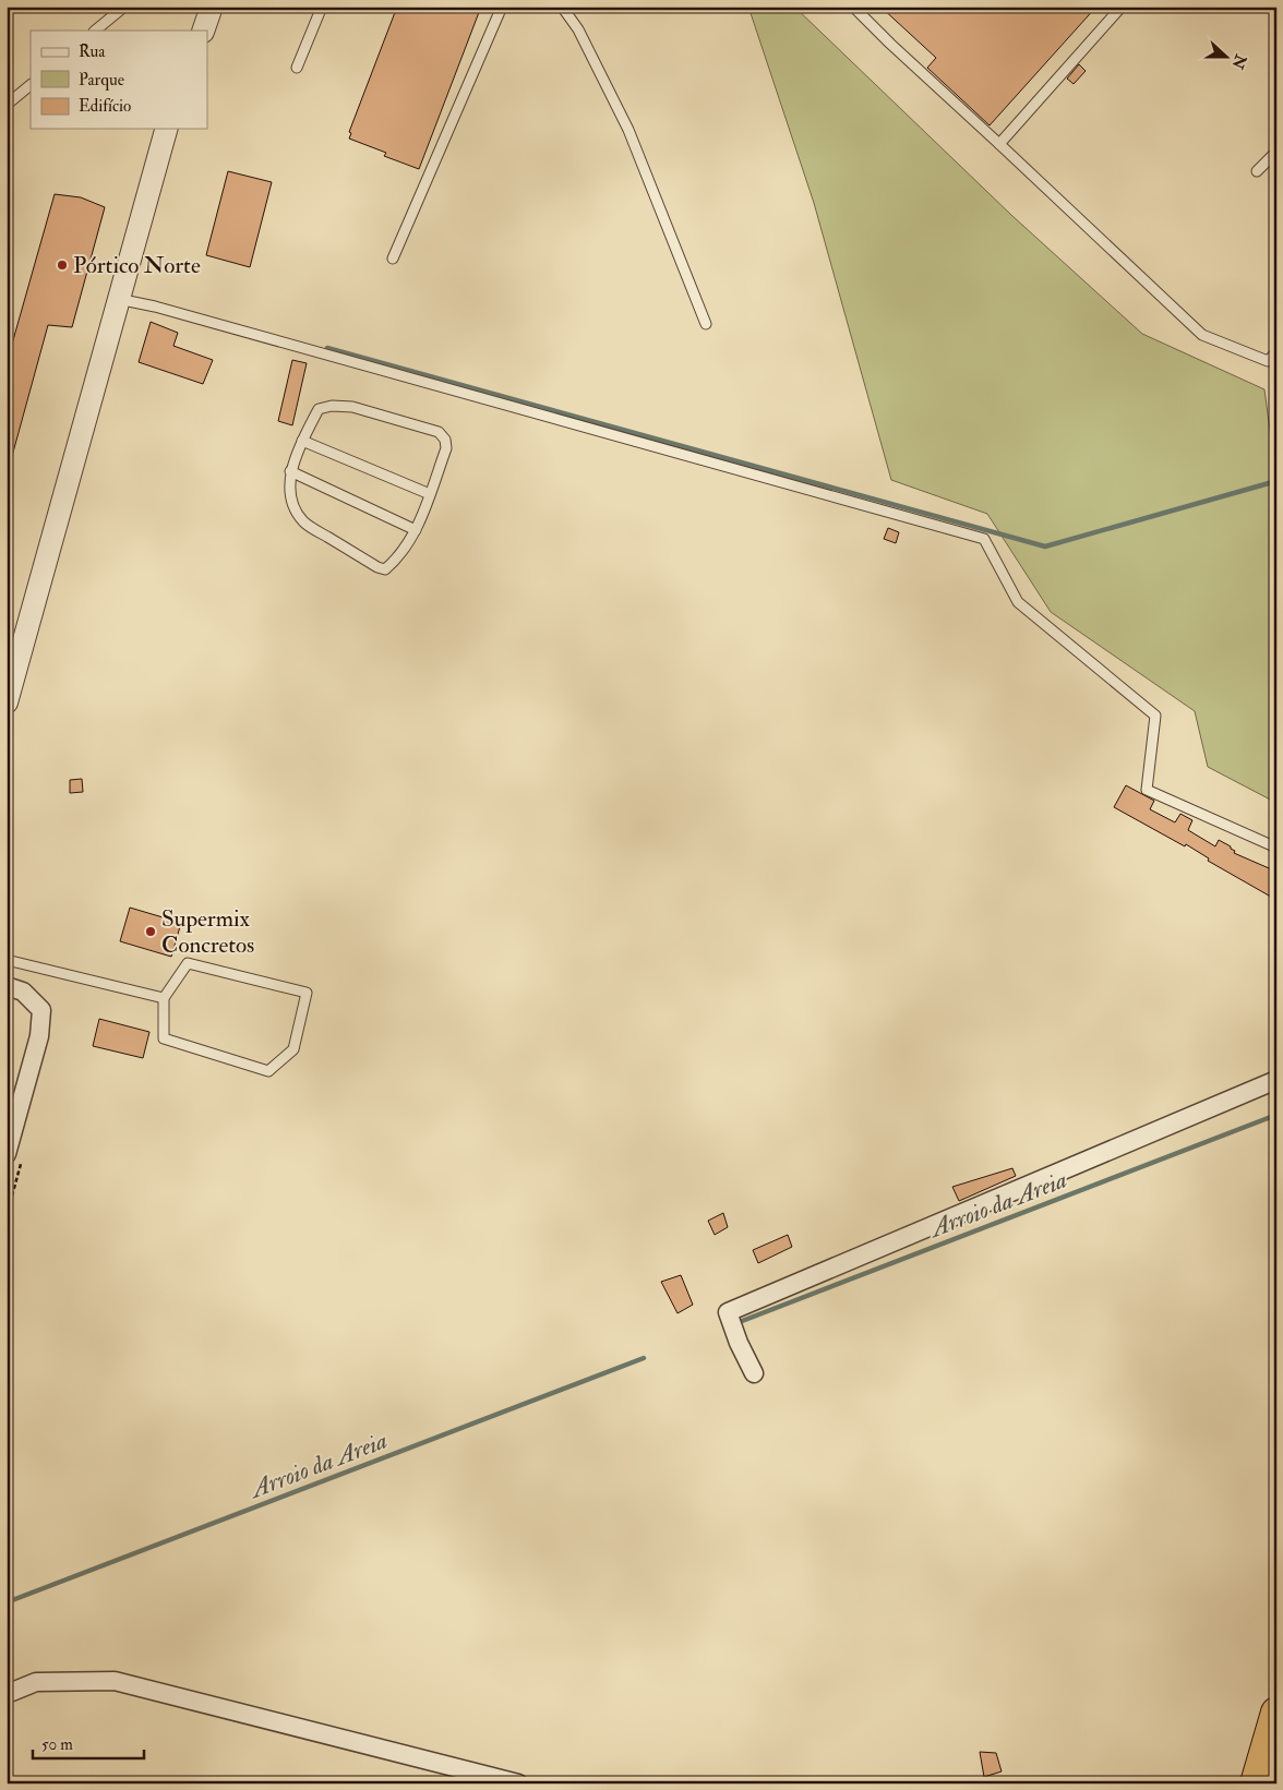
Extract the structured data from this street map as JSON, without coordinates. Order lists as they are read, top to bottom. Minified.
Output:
{"water":["Arroio da Areia"],"places":["Pórtico Norte","Supermix Concretos"],"legend":["Rua","Parque","Edifício"],"scale_bar":"50 m","north":"right"}
